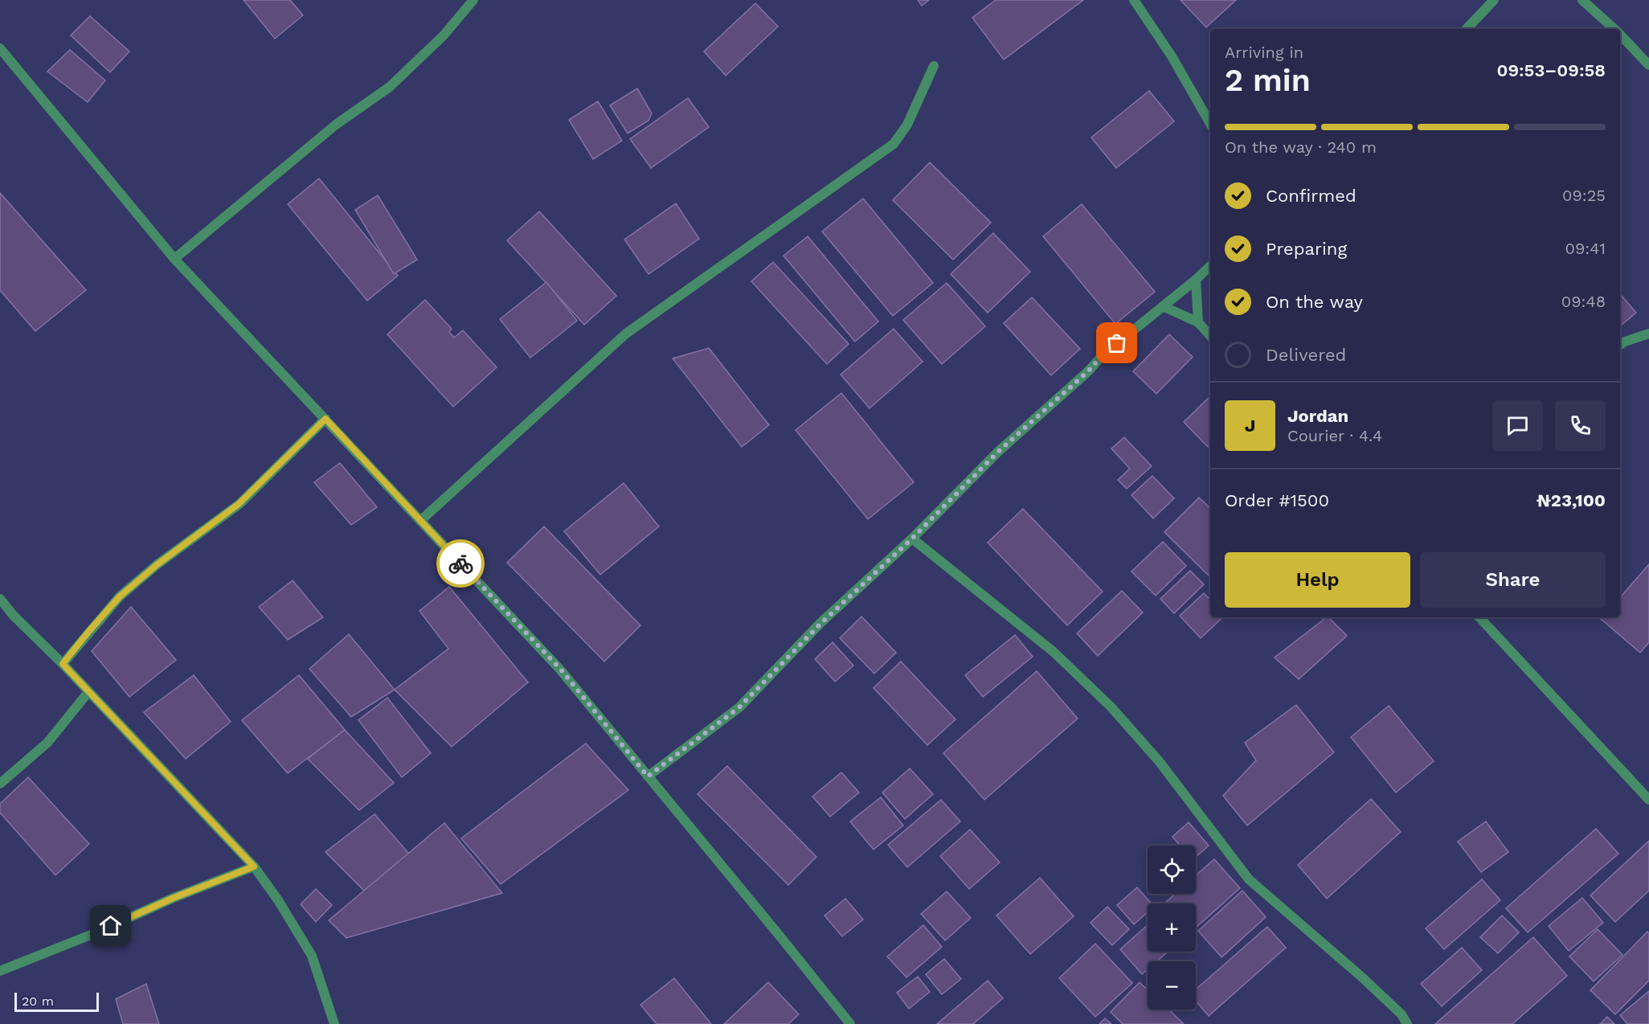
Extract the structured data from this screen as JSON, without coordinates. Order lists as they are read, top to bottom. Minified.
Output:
{"scale_bar":"20 m","page":{"heading":["2 min","Arriving in","09:53–09:58"],"panel":["Jordan","Courier · 4.4","Order #1500","₦23,100"],"bar":"On the way · 240 m","list":[["Confirmed","09:25"],["Preparing","09:41"],["On the way","09:48"],"Delivered"],"round":"J","buttons":["Help","Share"],"map_buttons":["+","−"],"scale":"20 m"}}
